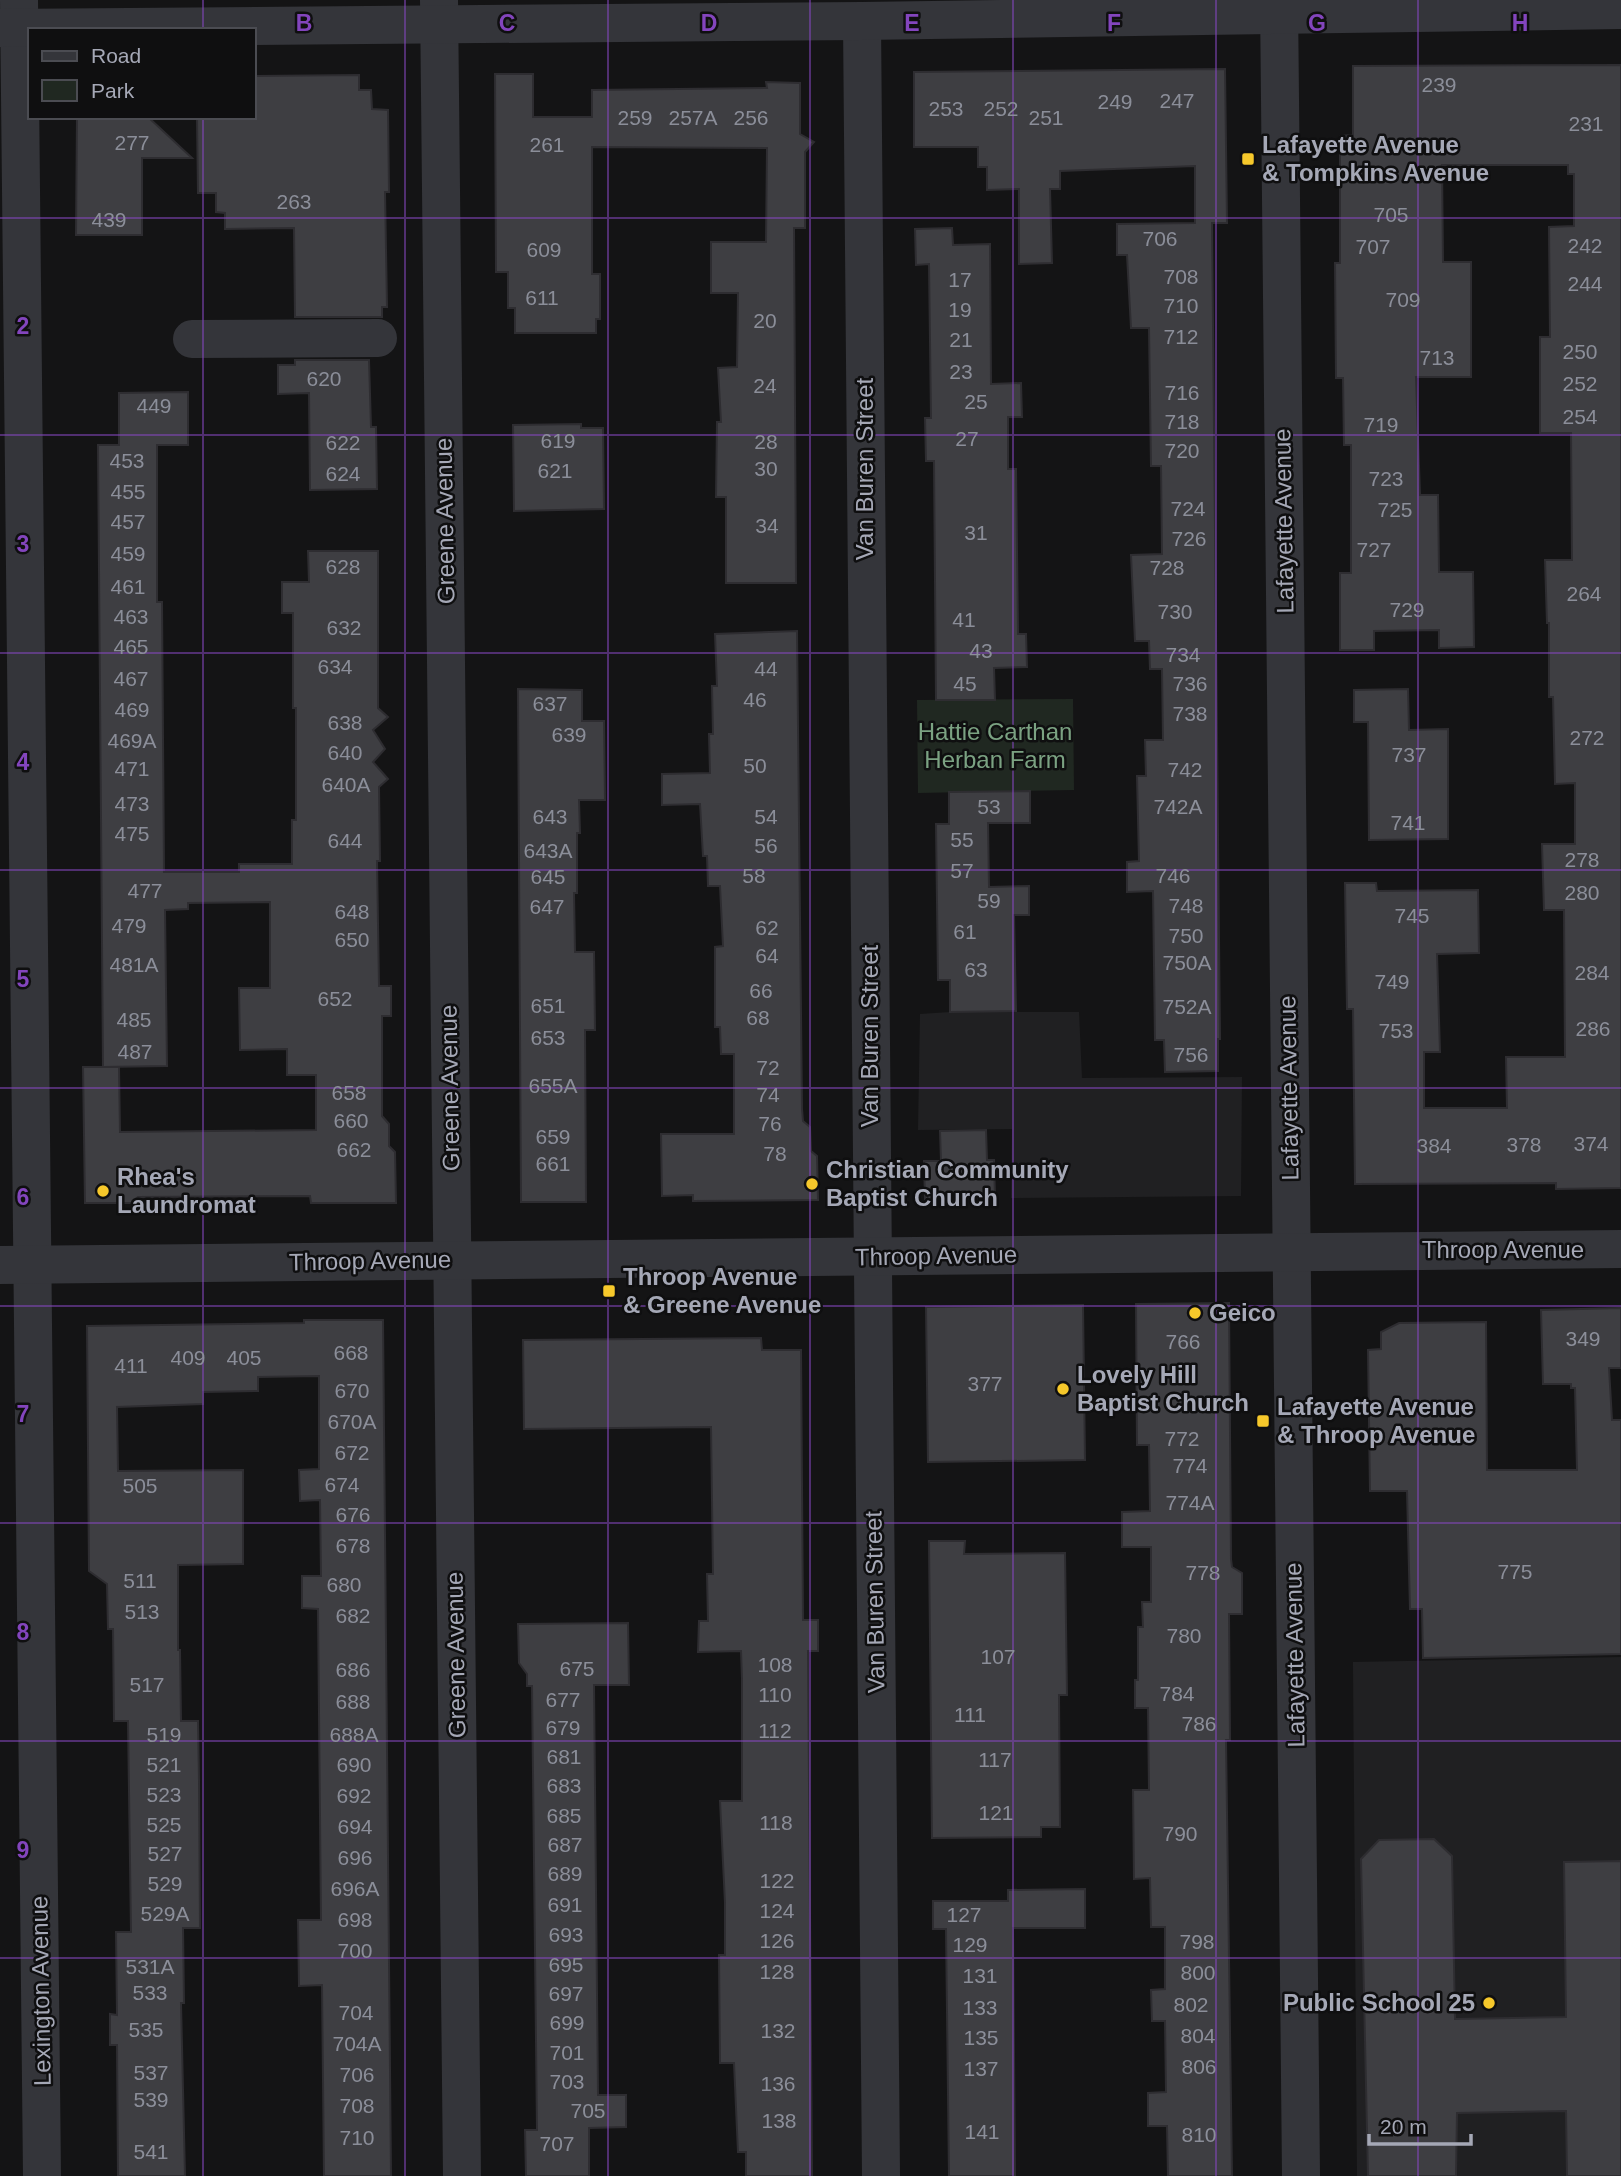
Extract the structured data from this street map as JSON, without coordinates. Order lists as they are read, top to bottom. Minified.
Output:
{"streets":{"street":["Van Buren Street","Greene Avenue","Lafayette Avenue","Throop Avenue","Lexington Avenue"]},"crossings":[["Van Buren Street","Throop Avenue"],["Greene Avenue","Throop Avenue"],["Lafayette Avenue","Throop Avenue"],["Throop Avenue","Lexington Avenue"]],"parks":["Hattie Carthan Herban Farm"],"places":{"transit":["Lafayette Avenue & Tompkins Avenue","Throop Avenue & Greene Avenue","Lafayette Avenue & Throop Avenue"],"other":["Christian Community Baptist Church","Rhea's Laundromat","Geico","Lovely Hill Baptist Church","Public School 25"]},"house_numbers":["239","247","249","253","252","259","257A","256","251","231","277","261","263","705","439","706","242","707","609","708","17","244","611","709","710","19","20","712","21","250","713","23","620","252","24","716","25","449","254","718","719","27","619","28","622","720","453","30","621","624","723","455","724","725","457","34","31","726","727","459","628","728","461","264","729","730","463","41","632","465","43","734","634","44","467","45","736","46","637","469","738","638","639","272","469A","640","737","50","471","742","640A","473","53","742A","643","54","741","475","55","644","56","643A","278","57","58","746","645","477","280","59","748","647","648","745","479","62","61","750","650","64","750A","481A","63","284","749","66","652","651","752A","68","485","286","753","653","487","756","72","655A","658","74","660","76","659","374","378","384","662","78","661","349","766","668","409","405","411","377","670","670A","772","672","774","674","505","774A","676","678","775","778","511","680","513","682","780","107","108","675","686","517","784","110","677","688","111","786","679","112","519","688A","681","117","521","690","683","523","692","121","685","118","525","694","790","687","527","696","689","122","529","696A","691","124","529A","127","698","693","126","798","129","700","695","531A","128","800","131","533","697","802","133","704","699","535","132","804","135","704A","701","806","137","537","706","703","136","539","708","705","138","141","810","710","707","541"],"legend":["Road","Park"],"scale_bar":"20 m","grid":{"columns":["B","C","D","E","F","G","H"],"rows":["2","3","4","5","6","7","8","9"]}}
